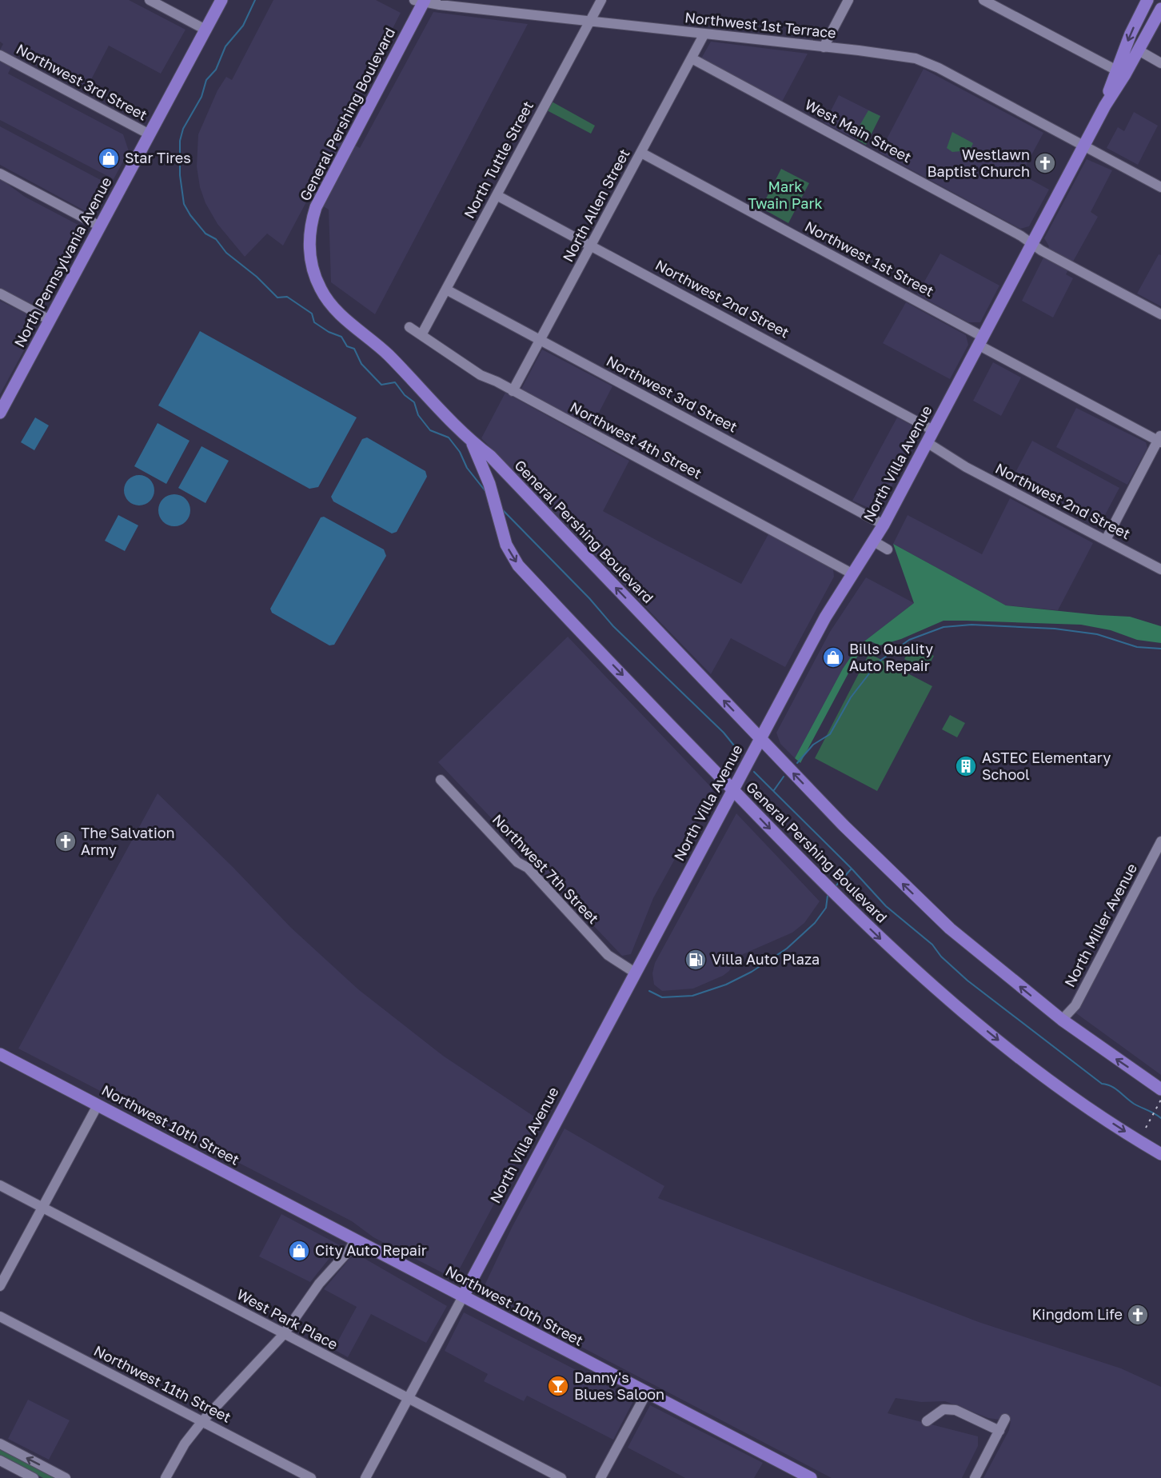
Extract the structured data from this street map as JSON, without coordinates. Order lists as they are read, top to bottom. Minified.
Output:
{"streets":{"main road":["General Pershing Boulevard","North Pennsylvania Avenue","North Villa Avenue","Northwest 10th Street"],"street":["Northwest 1st Terrace","Northwest 3rd Street","West Main Street","North Tuttle Street","North Allen Street","Northwest 1st Street","Northwest 2nd Street","Northwest 4th Street","Northwest 7th Street","North Miller Avenue","West Park Place","Northwest 11th Street"]},"crossings":[["Northwest 1st Terrace","General Pershing Boulevard"],["Northwest 1st Terrace","North Tuttle Street"],["Northwest 1st Terrace","North Allen Street"],["Northwest 1st Terrace","North Villa Avenue"],["Northwest 3rd Street","North Tuttle Street"],["Northwest 3rd Street","North Allen Street"],["Northwest 3rd Street","North Pennsylvania Avenue"],["Northwest 3rd Street","North Villa Avenue"],["General Pershing Boulevard","North Villa Avenue"],["General Pershing Boulevard","North Miller Avenue"],["West Main Street","North Allen Street"],["West Main Street","North Villa Avenue"],["North Tuttle Street","Northwest 2nd Street"],["North Tuttle Street","Northwest 4th Street"],["North Allen Street","Northwest 1st Street"],["North Allen Street","Northwest 2nd Street"],["North Allen Street","Northwest 4th Street"],["Northwest 1st Street","North Villa Avenue"],["Northwest 2nd Street","North Villa Avenue"],["Northwest 4th Street","North Villa Avenue"],["North Villa Avenue","Northwest 7th Street"],["North Villa Avenue","Northwest 10th Street"],["North Villa Avenue","West Park Place"]],"parks":["Mark Twain Park"],"places":{"shop":["Star Tires","Bills Quality Auto Repair","City Auto Repair"],"church":["Westlawn Baptist Church","The Salvation Army","Kingdom Life"],"building":["ASTEC Elementary School"],"fuel station":["Villa Auto Plaza"],"bar":["Danny's Blues Saloon"]}}
